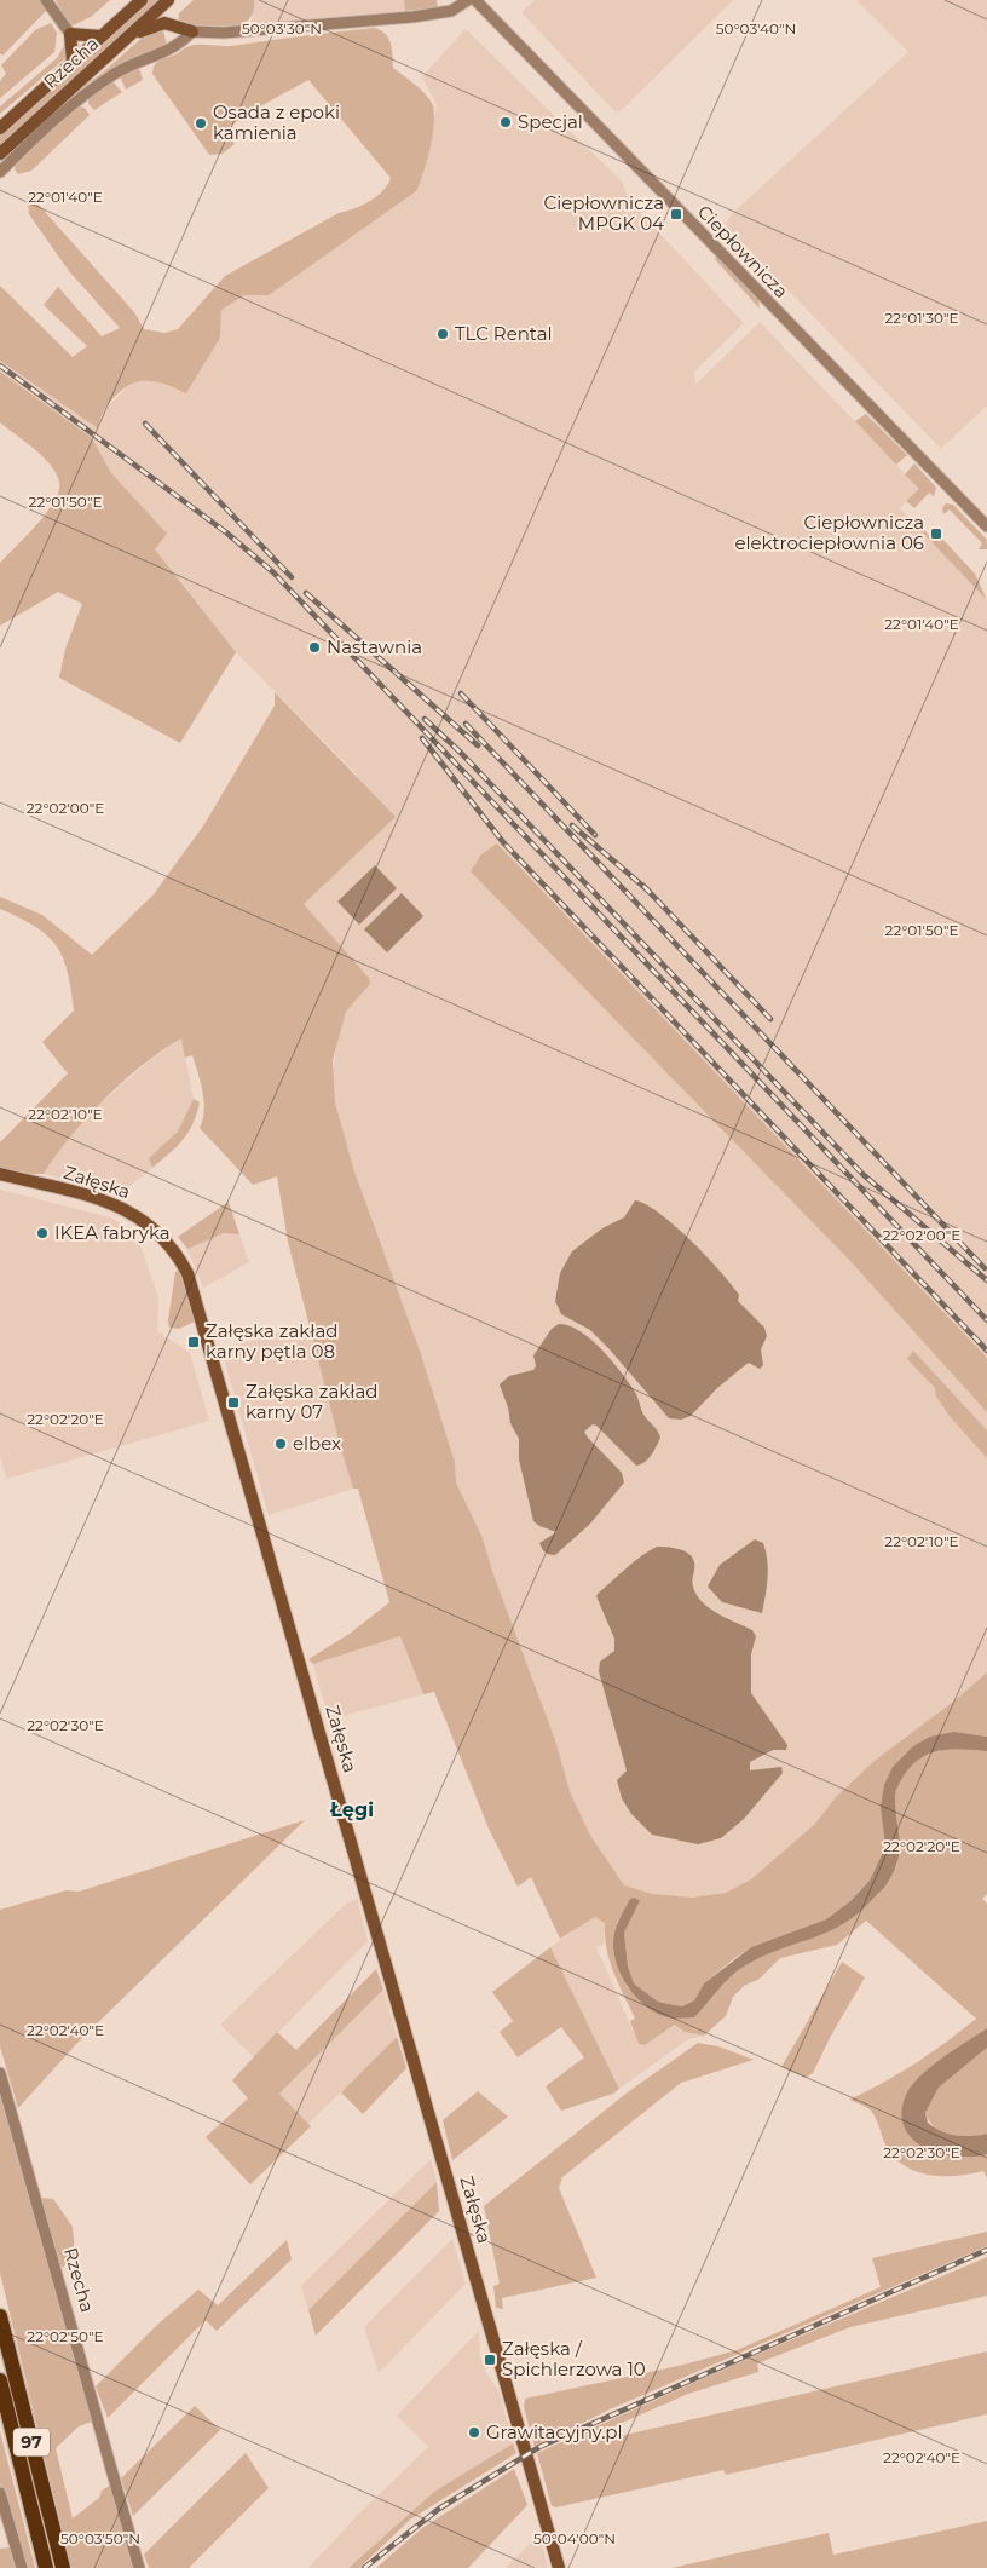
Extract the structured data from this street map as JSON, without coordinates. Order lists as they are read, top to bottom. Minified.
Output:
{"streets":{"main road":["97"],"street":["Rzecha","Ciepłownicza","Załęska"]},"districts":["Łęgi"],"places":{"other":["Specjal","Osada z epoki kamienia","TLC Rental","Nastawnia","IKEA fabryka","elbex","Grawitacyjny.pl"],"transit":["Ciepłownicza MPGK 04","Ciepłownicza elektrociepłownia 06","Załęska zakład karny pętla 08","Załęska zakład karny 07","Załęska / Spichlerzowa 10"]},"coordinates":["50°03'30\"N","50°03'40\"N","22°01'40\"E","22°01'30\"E","22°01'50\"E","22°02'00\"E","22°02'10\"E","22°02'20\"E","22°02'30\"E","22°02'40\"E","22°02'50\"E","50°03'50\"N","50°04'00\"N"]}
